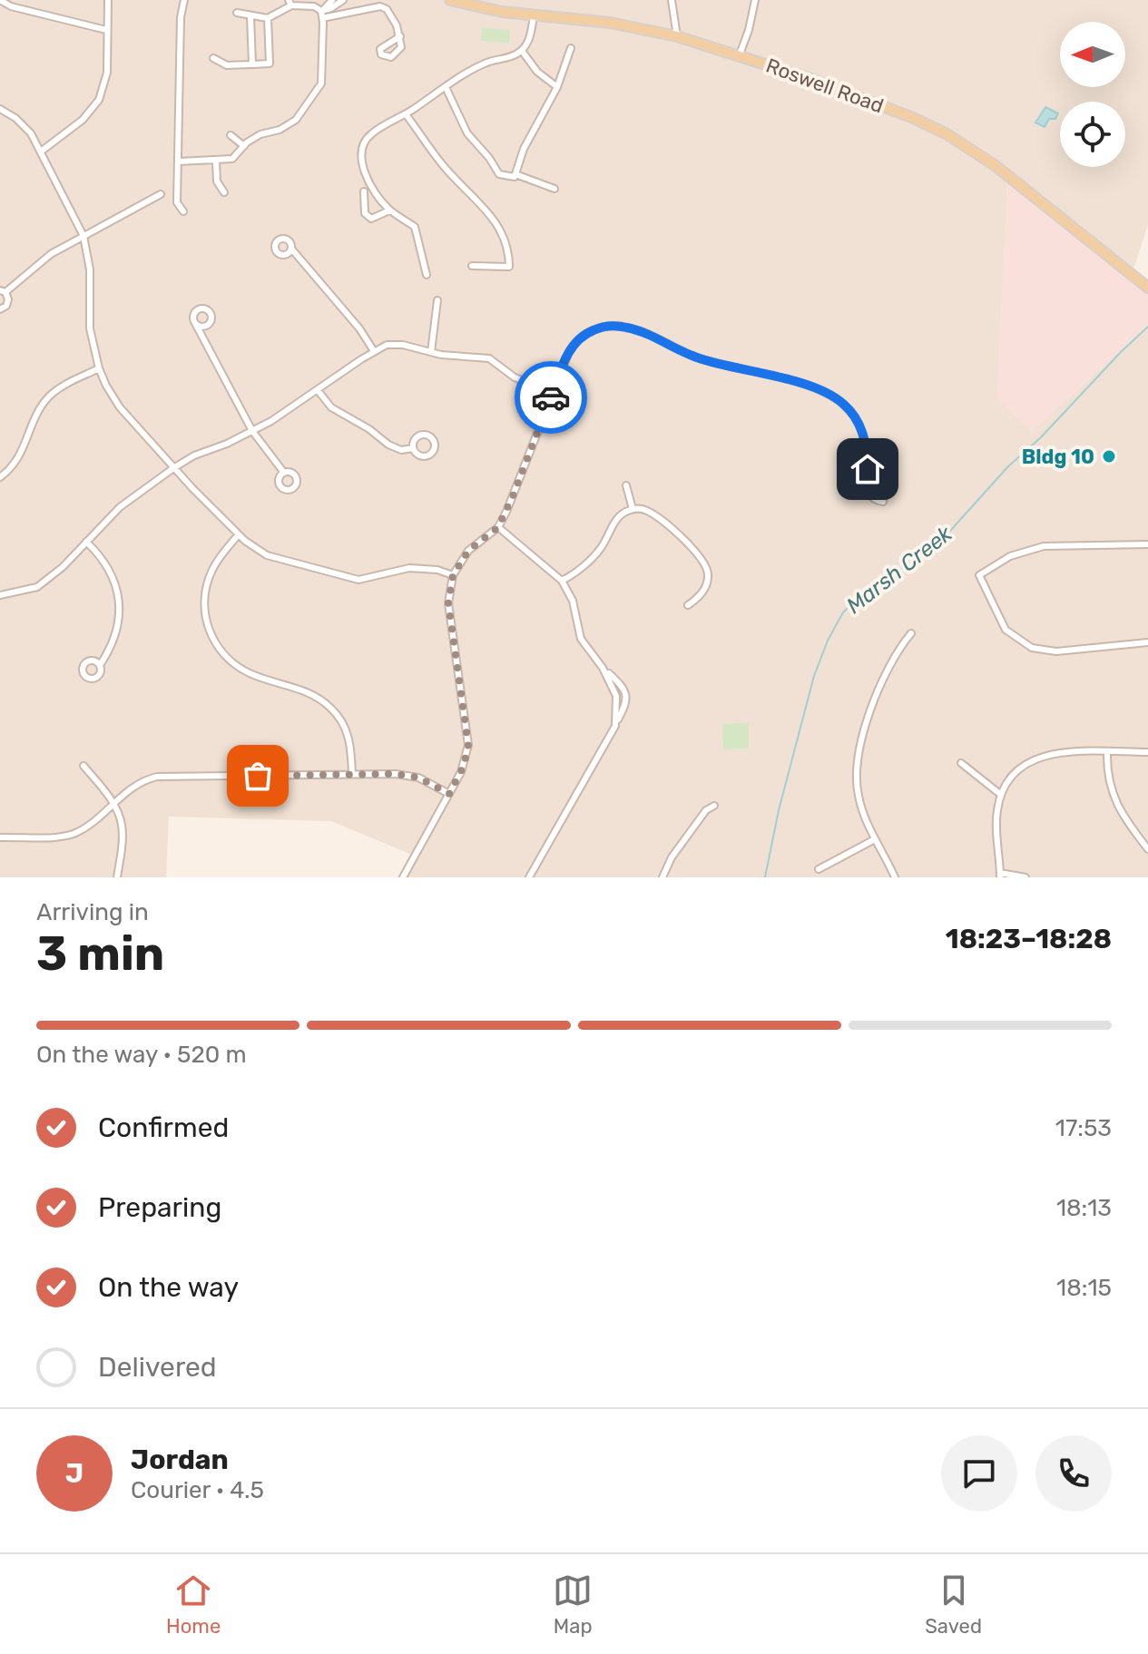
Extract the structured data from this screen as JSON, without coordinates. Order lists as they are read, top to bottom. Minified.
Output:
{"streets":{"main road":["Roswell Road"]},"water":["Marsh Creek"],"places":["Bldg 10"],"north":"left","page":{"heading":["3 min","Arriving in","18:23–18:28"],"panel":["Jordan","Courier · 4.5"],"bar":"On the way · 520 m","list":[["Confirmed","17:53"],["Preparing","18:13"],["On the way","18:15"],"Delivered"],"round":"J","tabs":["Home","Map","Saved"]}}
